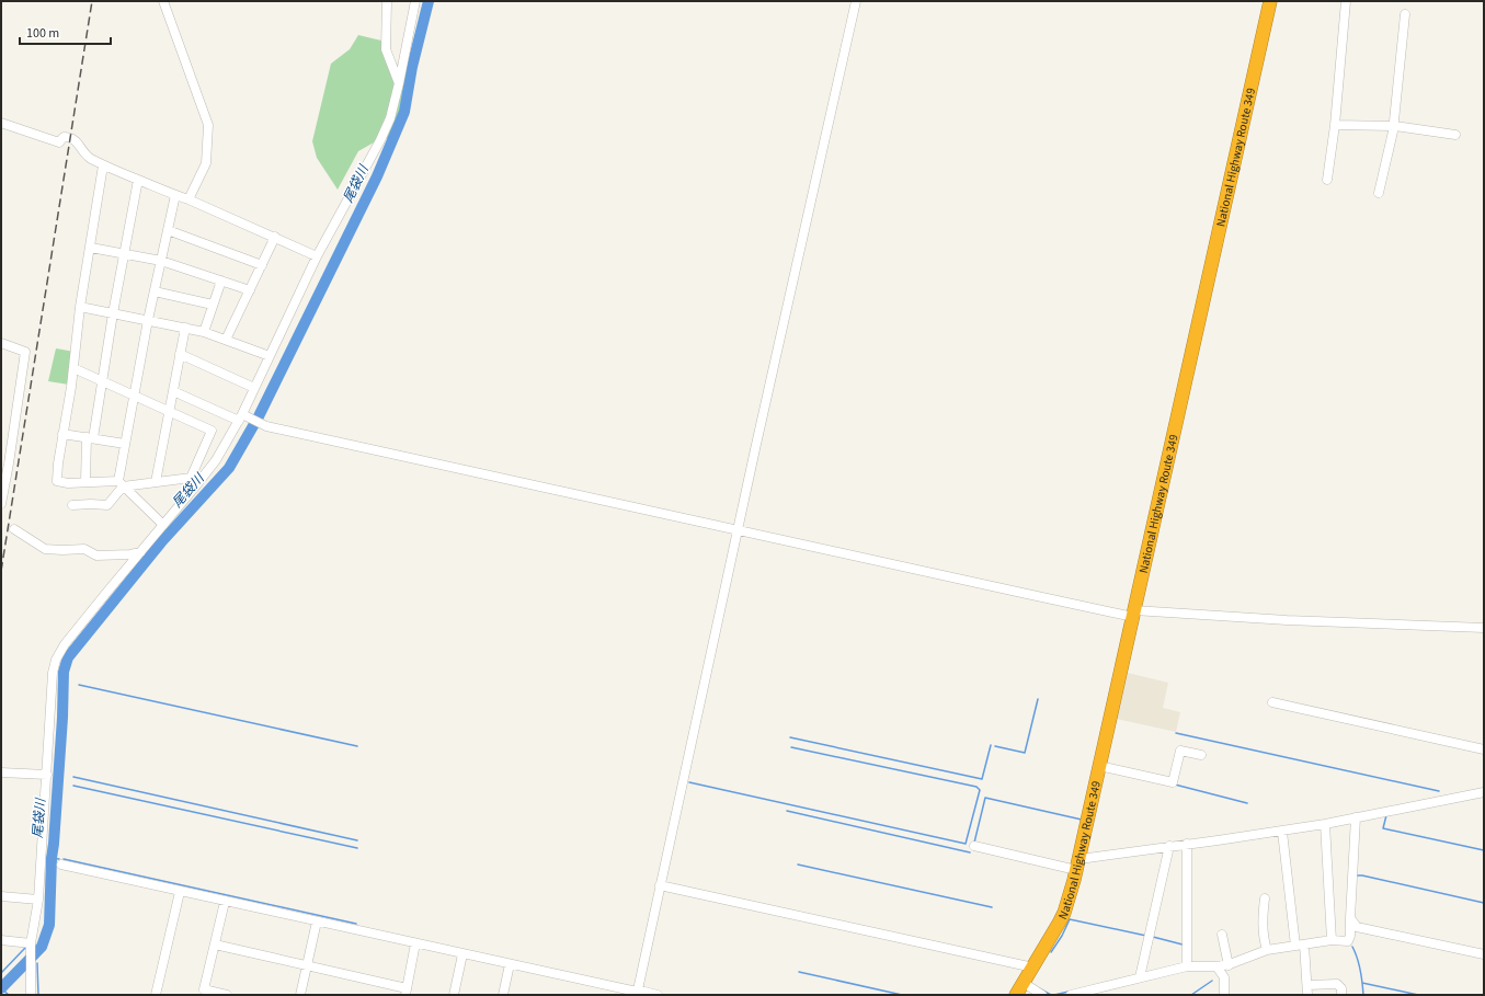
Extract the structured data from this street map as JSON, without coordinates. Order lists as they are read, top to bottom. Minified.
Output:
{"streets":{"highway":["National Highway Route 349"]},"water":["尾袋川"],"scale_bar":"100 m"}
